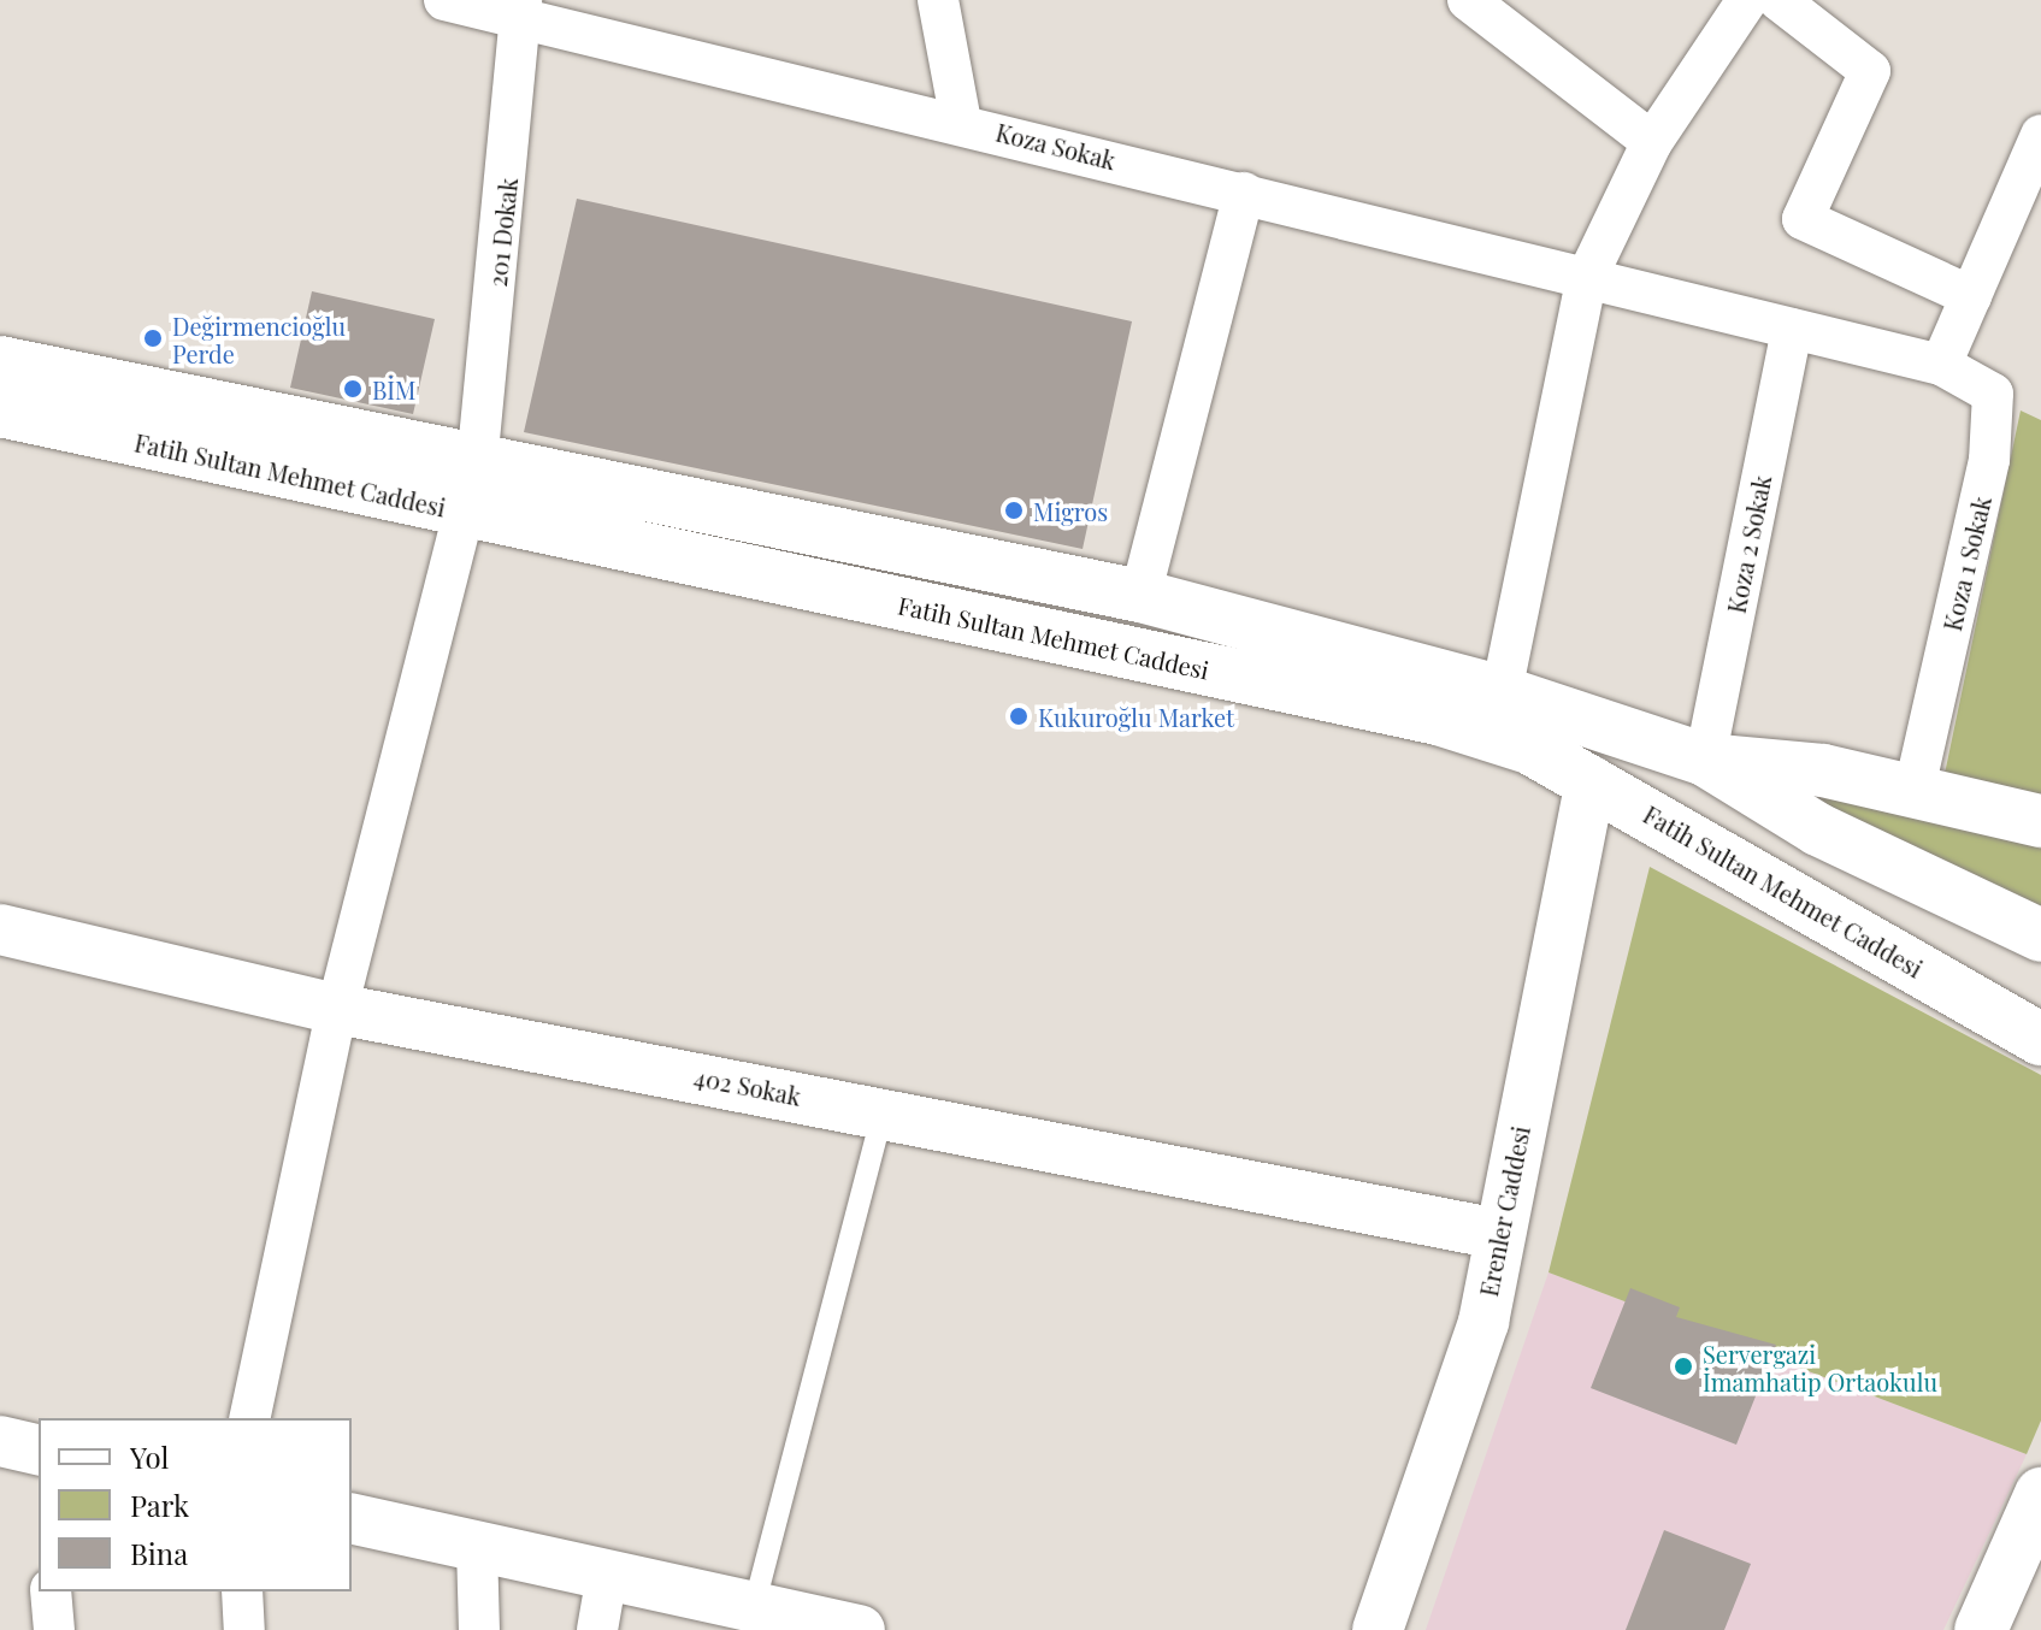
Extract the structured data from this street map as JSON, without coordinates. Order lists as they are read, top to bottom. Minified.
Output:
{"streets":{"main road":["Fatih Sultan Mehmet Caddesi"],"street":["Koza Sokak","201 Dokak","Koza 2 Sokak","Koza 1 Sokak","402 Sokak","Erenler Caddesi"]},"crossings":[["Koza Sokak","201 Dokak"],["Koza Sokak","Koza 2 Sokak"],["Koza Sokak","Koza 1 Sokak"],["201 Dokak","Fatih Sultan Mehmet Caddesi"],["201 Dokak","402 Sokak"],["Fatih Sultan Mehmet Caddesi","Koza 2 Sokak"],["Fatih Sultan Mehmet Caddesi","Erenler Caddesi"],["402 Sokak","Erenler Caddesi"]],"places":["Değirmencioğlu Perde","BİM","Migros","Kukuroğlu Market","Servergazi İmamhatip Ortaokulu"],"legend":["Yol","Park","Bina"]}
